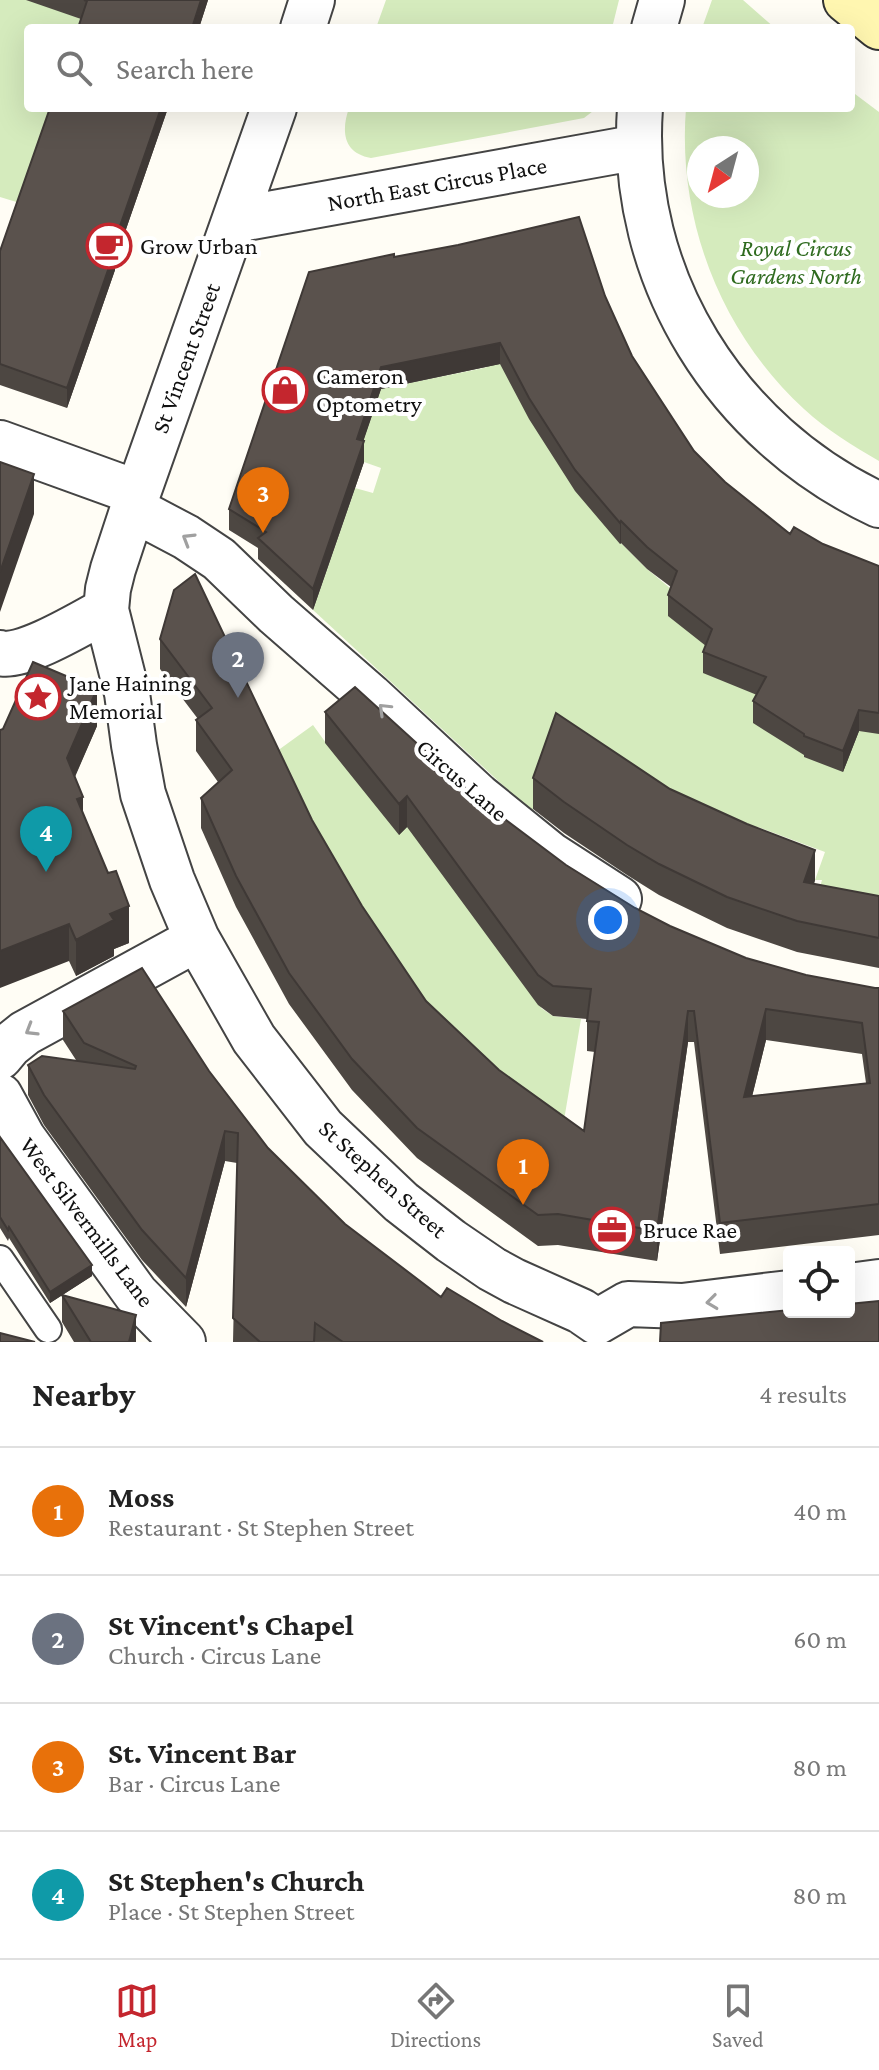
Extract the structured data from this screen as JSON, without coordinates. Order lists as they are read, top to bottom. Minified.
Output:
{"streets":{"street":["North East Circus Place","St Vincent Street","Circus Lane","St Stephen Street","West Silvermills Lane"]},"crossings":[["North East Circus Place","St Vincent Street"],["St Vincent Street","Circus Lane"],["St Vincent Street","St Stephen Street"]],"one_way":["Circus Lane"],"parks":["Royal Circus Gardens North"],"places":{"cafe":["Grow Urban"],"shop":["Cameron Optometry"],"place":["Jane Haining Memorial"],"office":["Bruce Rae"]},"north":"bottom left","page":{"search":"Search here","pins":["3","2","4","1"],"heading":["Nearby","4 results"],"list":[{"mark":"1","name":"Moss","note":"Restaurant · St Stephen Street","value":"40 m"},{"mark":"2","name":"St Vincent's Chapel","note":"Church · Circus Lane","value":"60 m"},{"mark":"3","name":"St. Vincent Bar","note":"Bar · Circus Lane","value":"80 m"},{"mark":"4","name":"St Stephen's Church","note":"Place · St Stephen Street","value":"80 m"}],"nav":["Map","Directions","Saved"]}}
